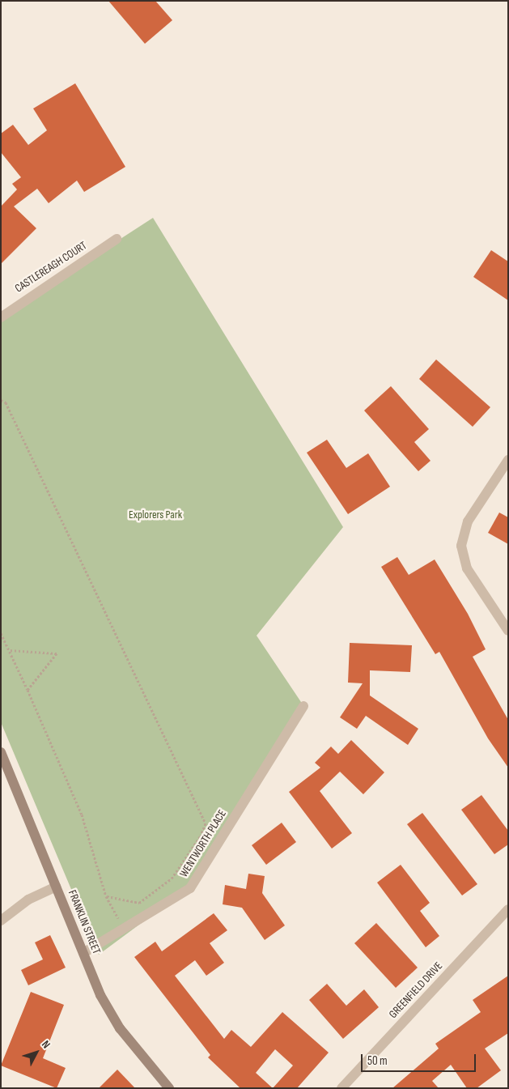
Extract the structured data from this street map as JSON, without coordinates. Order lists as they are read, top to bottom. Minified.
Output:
{"streets":{"street":["CASTLEREAGH COURT","WENTWORTH PLACE","FRANKLIN STREET","GREENFIELD DRIVE"]},"crossings":[["WENTWORTH PLACE","FRANKLIN STREET"]],"parks":["Explorers Park"],"scale_bar":"50 m","north":"top right"}
